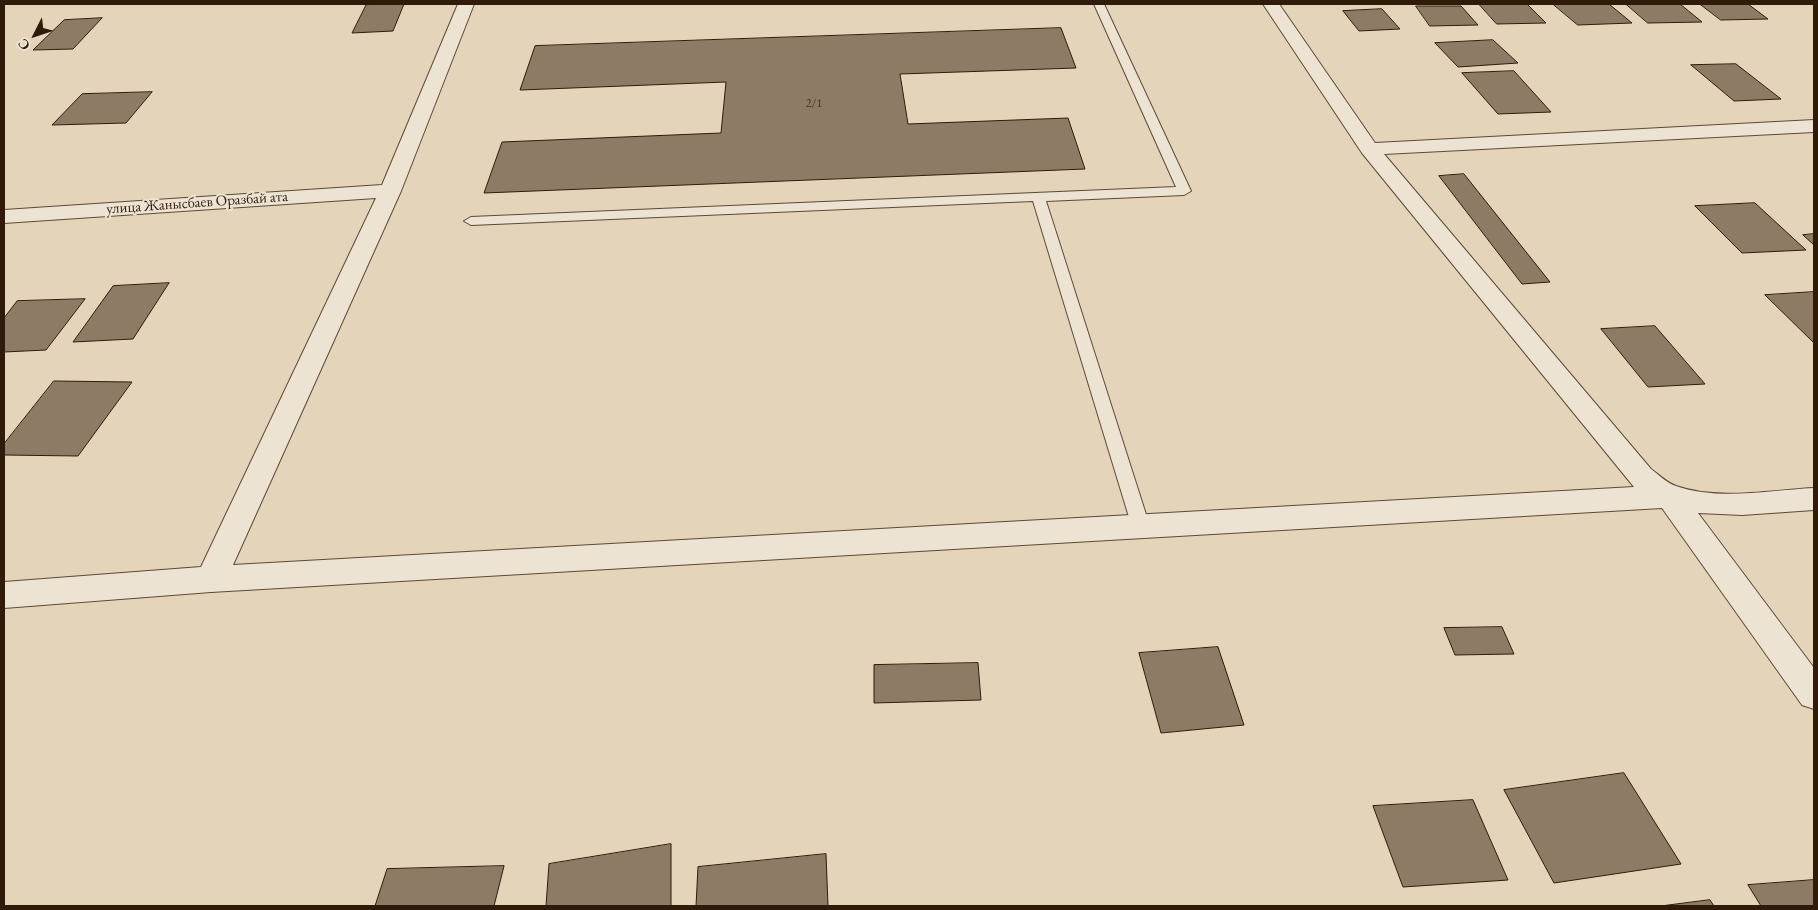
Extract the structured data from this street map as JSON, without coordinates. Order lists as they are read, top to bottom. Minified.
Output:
{"streets":{"street":["улица Жанысбаев Оразбай ата"]},"house_numbers":["2/1"],"north":"bottom left"}
